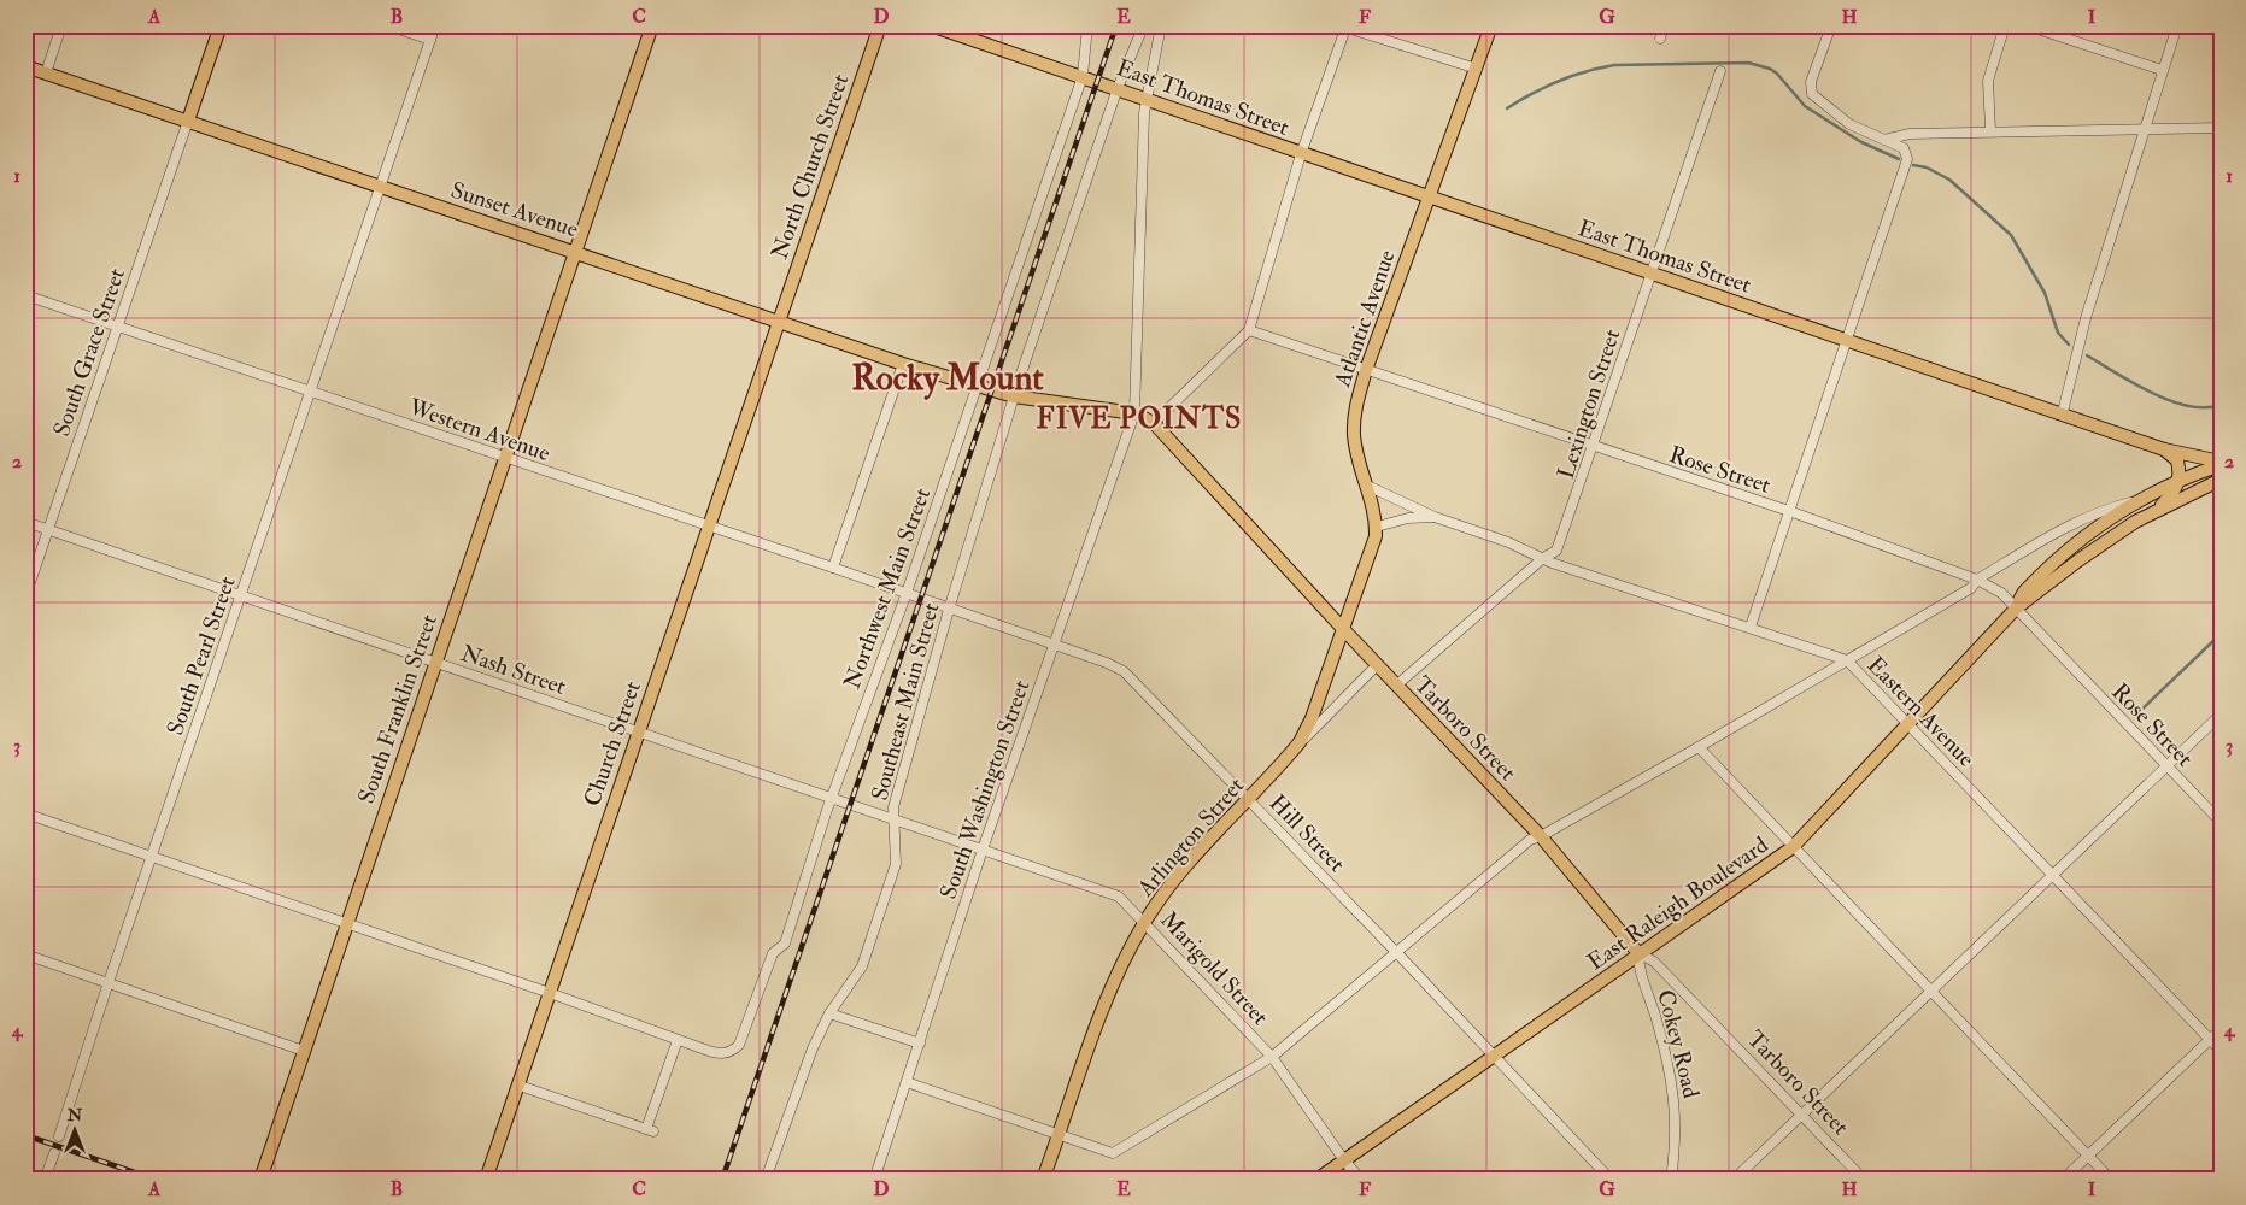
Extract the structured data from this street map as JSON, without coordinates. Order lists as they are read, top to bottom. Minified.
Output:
{"streets":{"main road":["East Thomas Street","North Church Street","Sunset Avenue","Atlantic Avenue","South Franklin Street","Tarboro Street","Church Street","Arlington Street","East Raleigh Boulevard"],"street":["South Grace Street","Lexington Street","Western Avenue","Rose Street","Northwest Main Street","South Pearl Street","Nash Street","Southeast Main Street","Eastern Avenue","South Washington Street","Hill Street","Marigold Street","Cokey Road"]},"crossings":[["East Thomas Street","Atlantic Avenue"],["East Thomas Street","Lexington Street"],["East Thomas Street","Northwest Main Street"],["East Thomas Street","Southeast Main Street"],["East Thomas Street","South Washington Street"],["East Thomas Street","East Raleigh Boulevard"],["North Church Street","Sunset Avenue"],["North Church Street","Church Street"],["Sunset Avenue","South Grace Street"],["Sunset Avenue","Northwest Main Street"],["Sunset Avenue","South Pearl Street"],["Sunset Avenue","South Franklin Street"],["Sunset Avenue","Tarboro Street"],["Sunset Avenue","Church Street"],["Atlantic Avenue","Rose Street"],["Atlantic Avenue","Eastern Avenue"],["Atlantic Avenue","Tarboro Street"],["Atlantic Avenue","Arlington Street"],["South Grace Street","Western Avenue"],["South Grace Street","Nash Street"],["Lexington Street","Rose Street"],["Lexington Street","Eastern Avenue"],["Lexington Street","Tarboro Street"],["Western Avenue","Northwest Main Street"],["Western Avenue","South Pearl Street"],["Western Avenue","South Franklin Street"],["Western Avenue","Church Street"],["Western Avenue","Hill Street"],["Rose Street","East Raleigh Boulevard"],["Northwest Main Street","South Pearl Street"],["Northwest Main Street","Nash Street"],["Northwest Main Street","South Franklin Street"],["Northwest Main Street","Church Street"],["South Pearl Street","Nash Street"],["Nash Street","South Franklin Street"],["Nash Street","Church Street"],["Nash Street","Marigold Street"],["Southeast Main Street","Tarboro Street"],["Southeast Main Street","South Washington Street"],["Southeast Main Street","Hill Street"],["Southeast Main Street","Marigold Street"],["Eastern Avenue","East Raleigh Boulevard"],["Tarboro Street","South Washington Street"],["Tarboro Street","Arlington Street"],["Tarboro Street","East Raleigh Boulevard"],["Tarboro Street","Cokey Road"],["South Washington Street","Hill Street"],["South Washington Street","Marigold Street"],["Hill Street","Arlington Street"],["Hill Street","East Raleigh Boulevard"],["Arlington Street","Marigold Street"],["East Raleigh Boulevard","Marigold Street"],["East Raleigh Boulevard","Cokey Road"]],"districts":["Rocky Mount","FIVE POINTS"],"north":"top","grid":{"columns":["A","B","C","D","E","F","G","H","I"],"rows":["1","2","3","4"]}}
